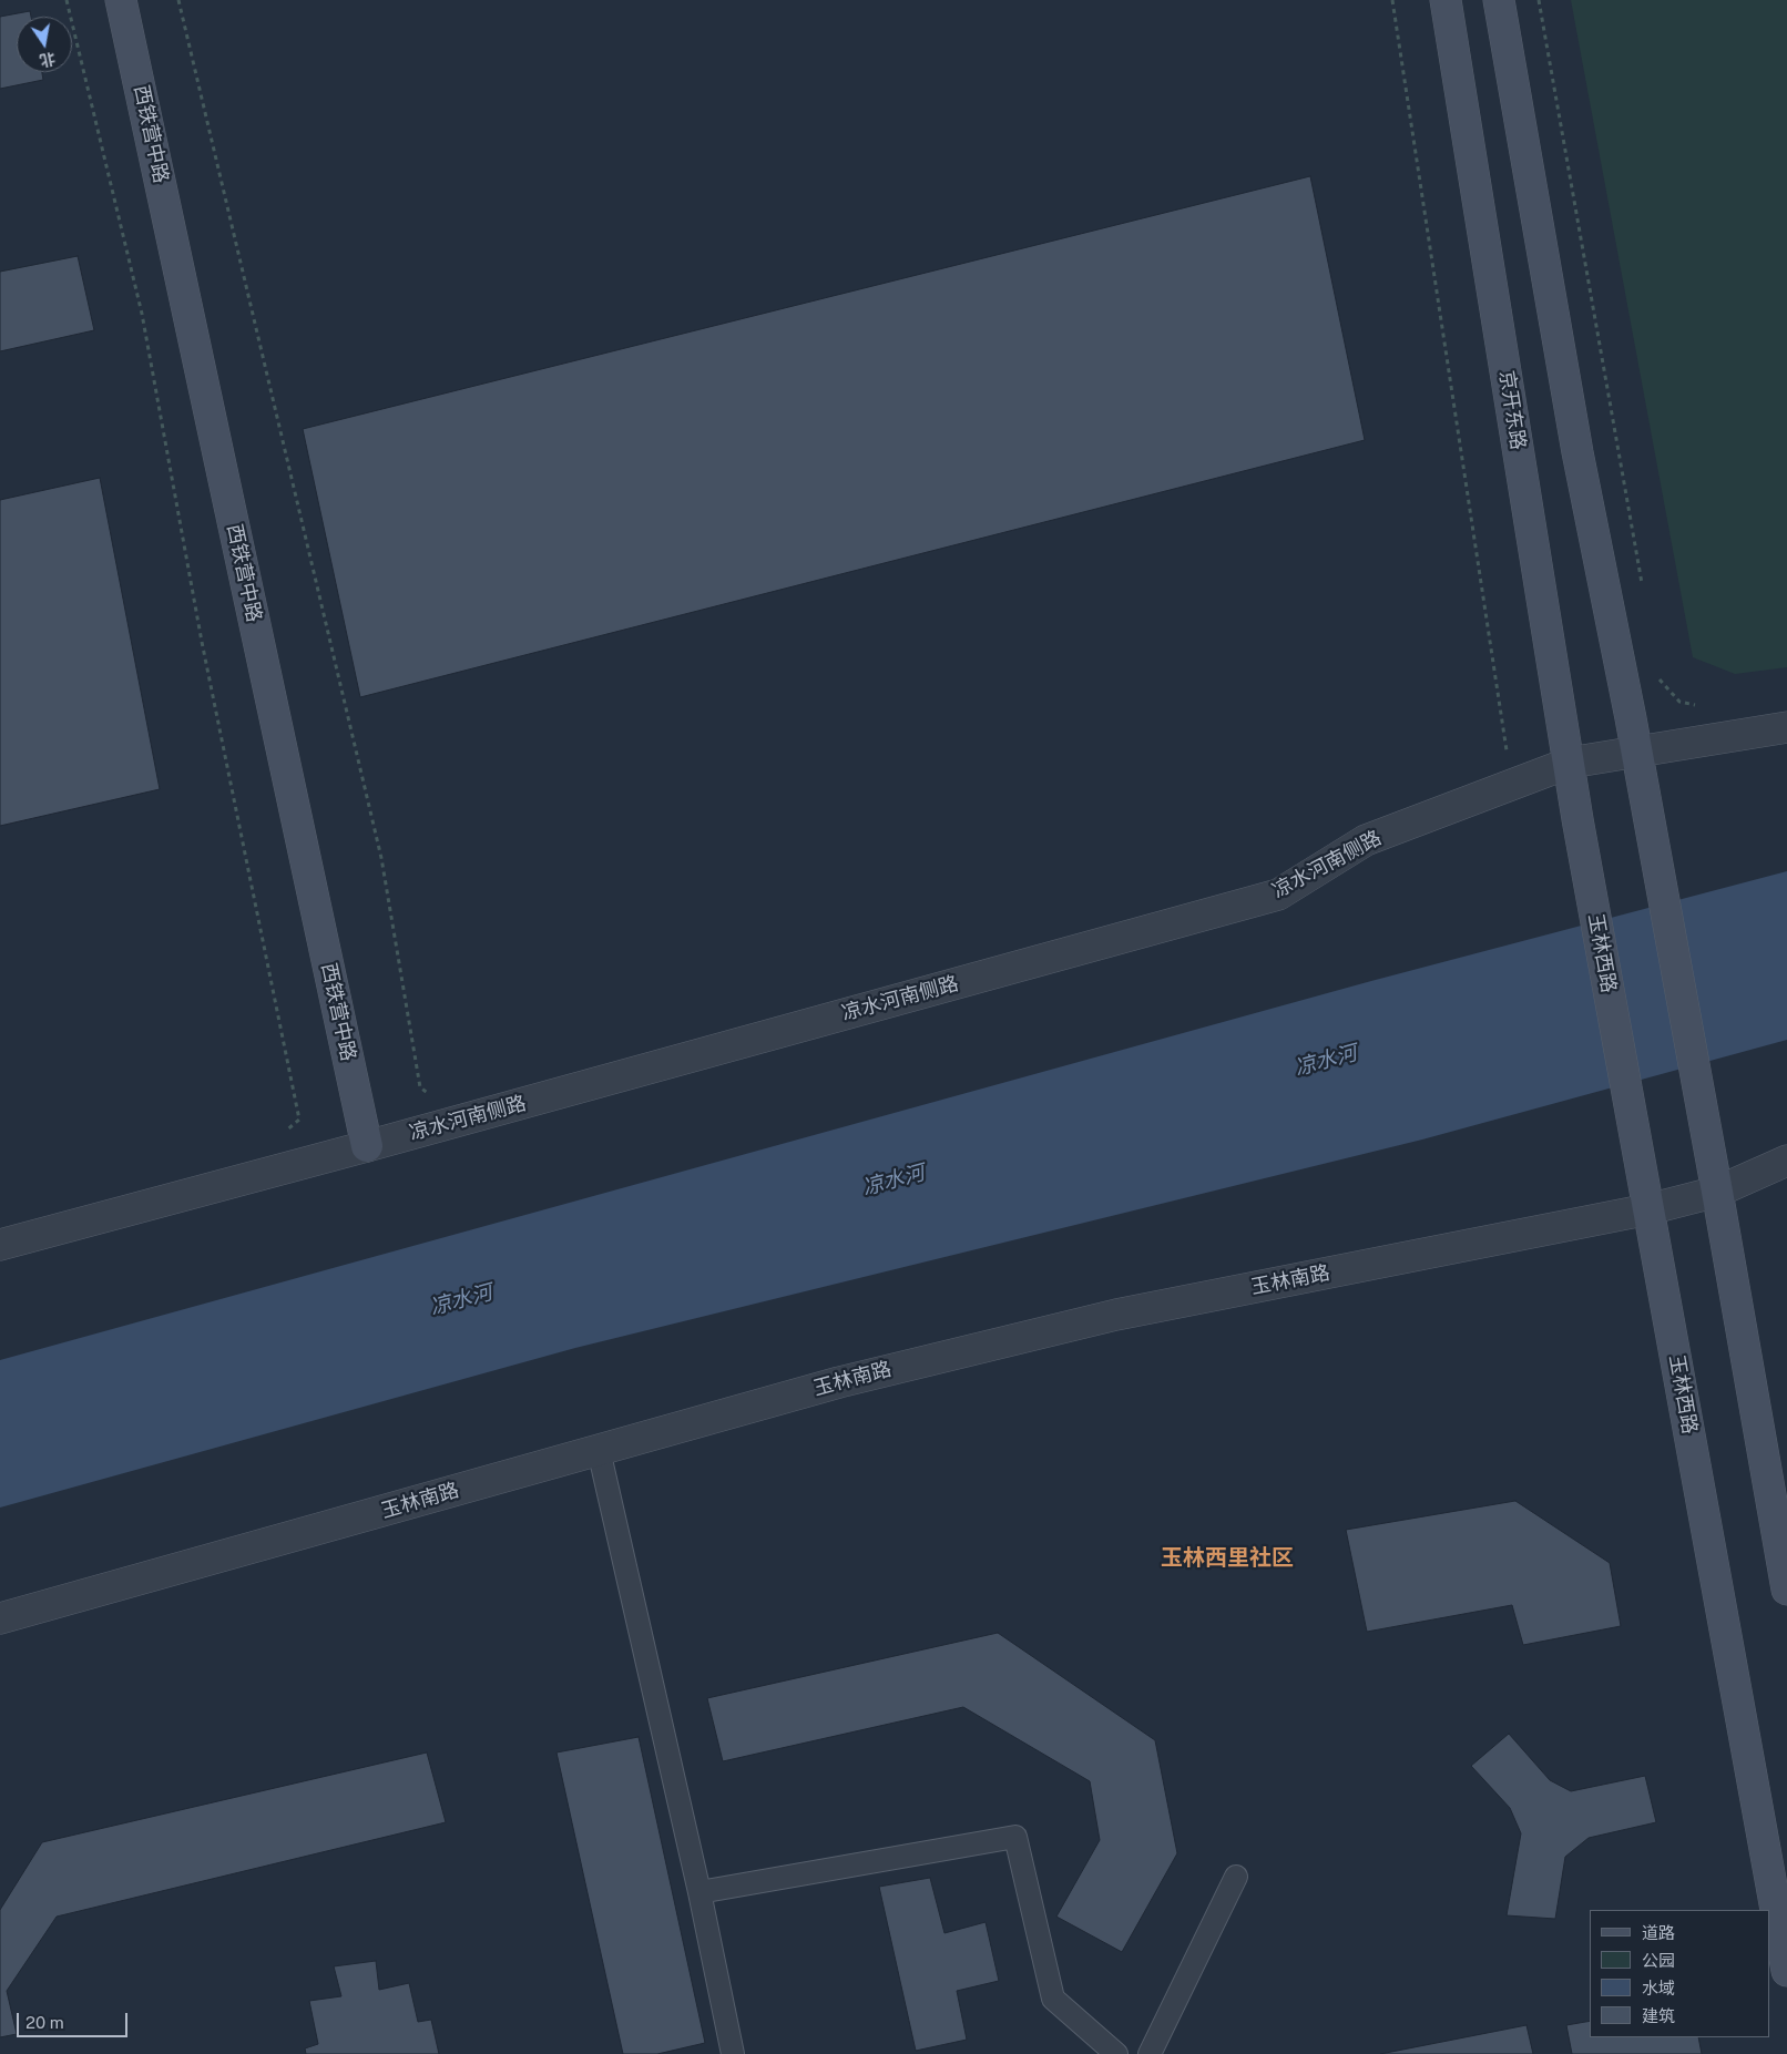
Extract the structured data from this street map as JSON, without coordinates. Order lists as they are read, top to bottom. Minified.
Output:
{"streets":{"street":["西铁营中路","京开东路","凉水河南侧路","玉林西路","玉林南路"]},"crossings":[["西铁营中路","凉水河南侧路"],["京开东路","凉水河南侧路"],["京开东路","玉林西路"],["玉林西路","玉林南路"]],"districts":["玉林西里社区"],"water":["凉水河"],"legend":["道路","公园","水域","建筑"],"scale_bar":"20 m","north":"bottom"}
